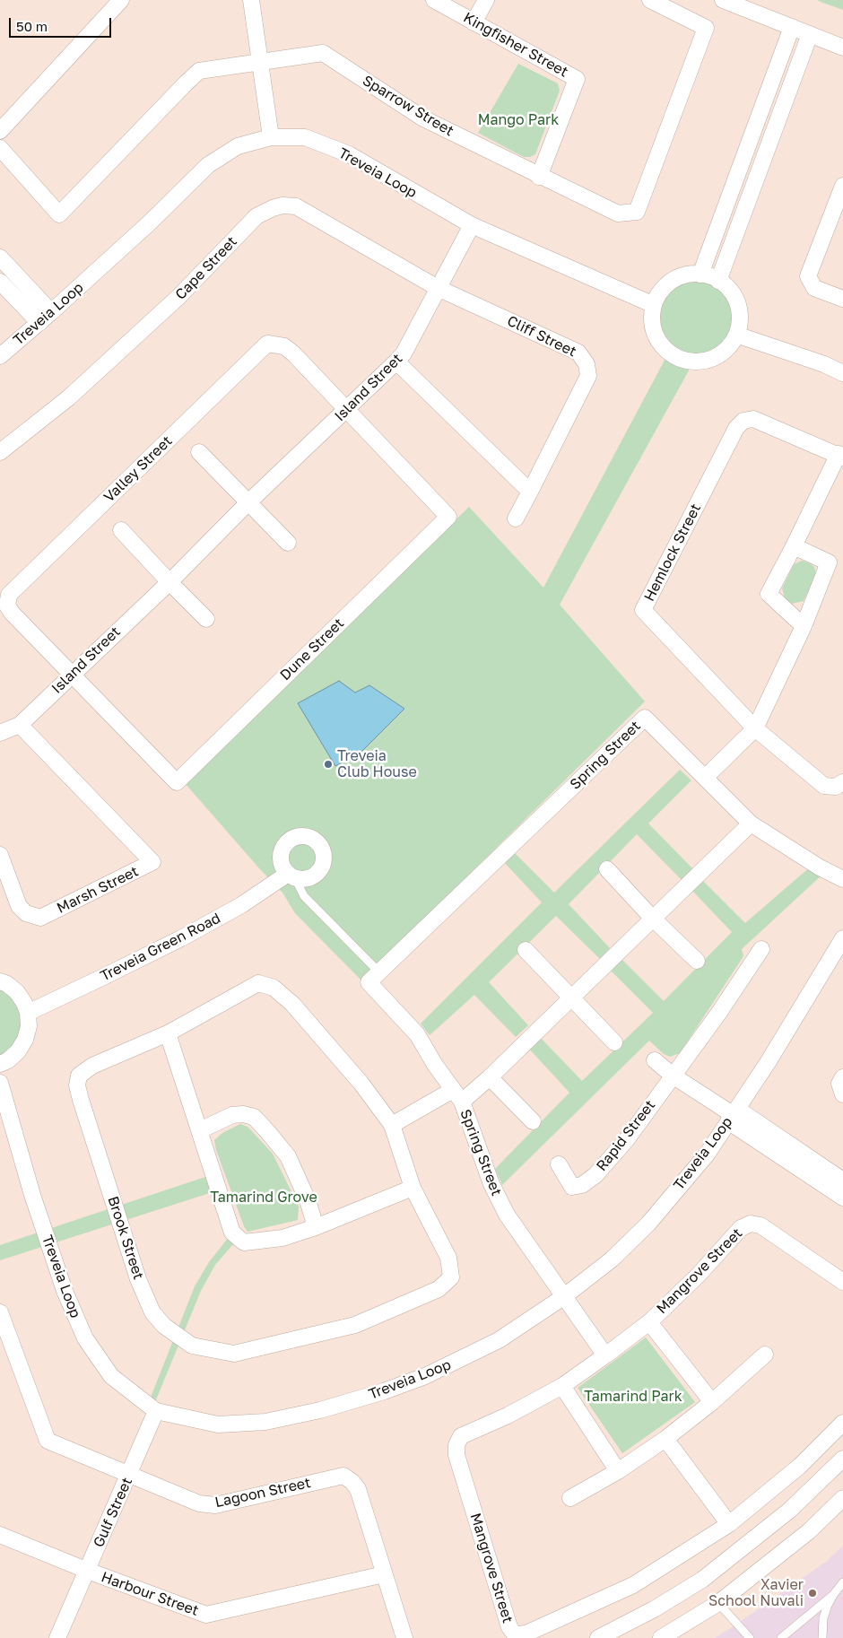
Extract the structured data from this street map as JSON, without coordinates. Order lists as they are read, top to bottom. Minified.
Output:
{"streets":{"street":["Kingfisher Street","Sparrow Street","Treveia Loop","Cape Street","Cliff Street","Island Street","Valley Street","Hemlock Street","Dune Street","Spring Street","Marsh Street","Treveia Green Road","Rapid Street","Brook Street","Mangrove Street","Lagoon Street","Gulf Street","Harbour Street"]},"crossings":[["Kingfisher Street","Sparrow Street"],["Treveia Loop","Island Street"],["Treveia Loop","Spring Street"],["Treveia Loop","Gulf Street"],["Cape Street","Cliff Street"],["Cape Street","Island Street"],["Cliff Street","Island Street"],["Island Street","Valley Street"],["Island Street","Dune Street"],["Island Street","Marsh Street"],["Valley Street","Dune Street"],["Spring Street","Treveia Green Road"],["Lagoon Street","Gulf Street"],["Lagoon Street","Harbour Street"],["Gulf Street","Harbour Street"]],"parks":["Mango Park","Tamarind Grove","Tamarind Park"],"places":["Treveia Club House","Xavier School Nuvali"],"scale_bar":"50 m"}
